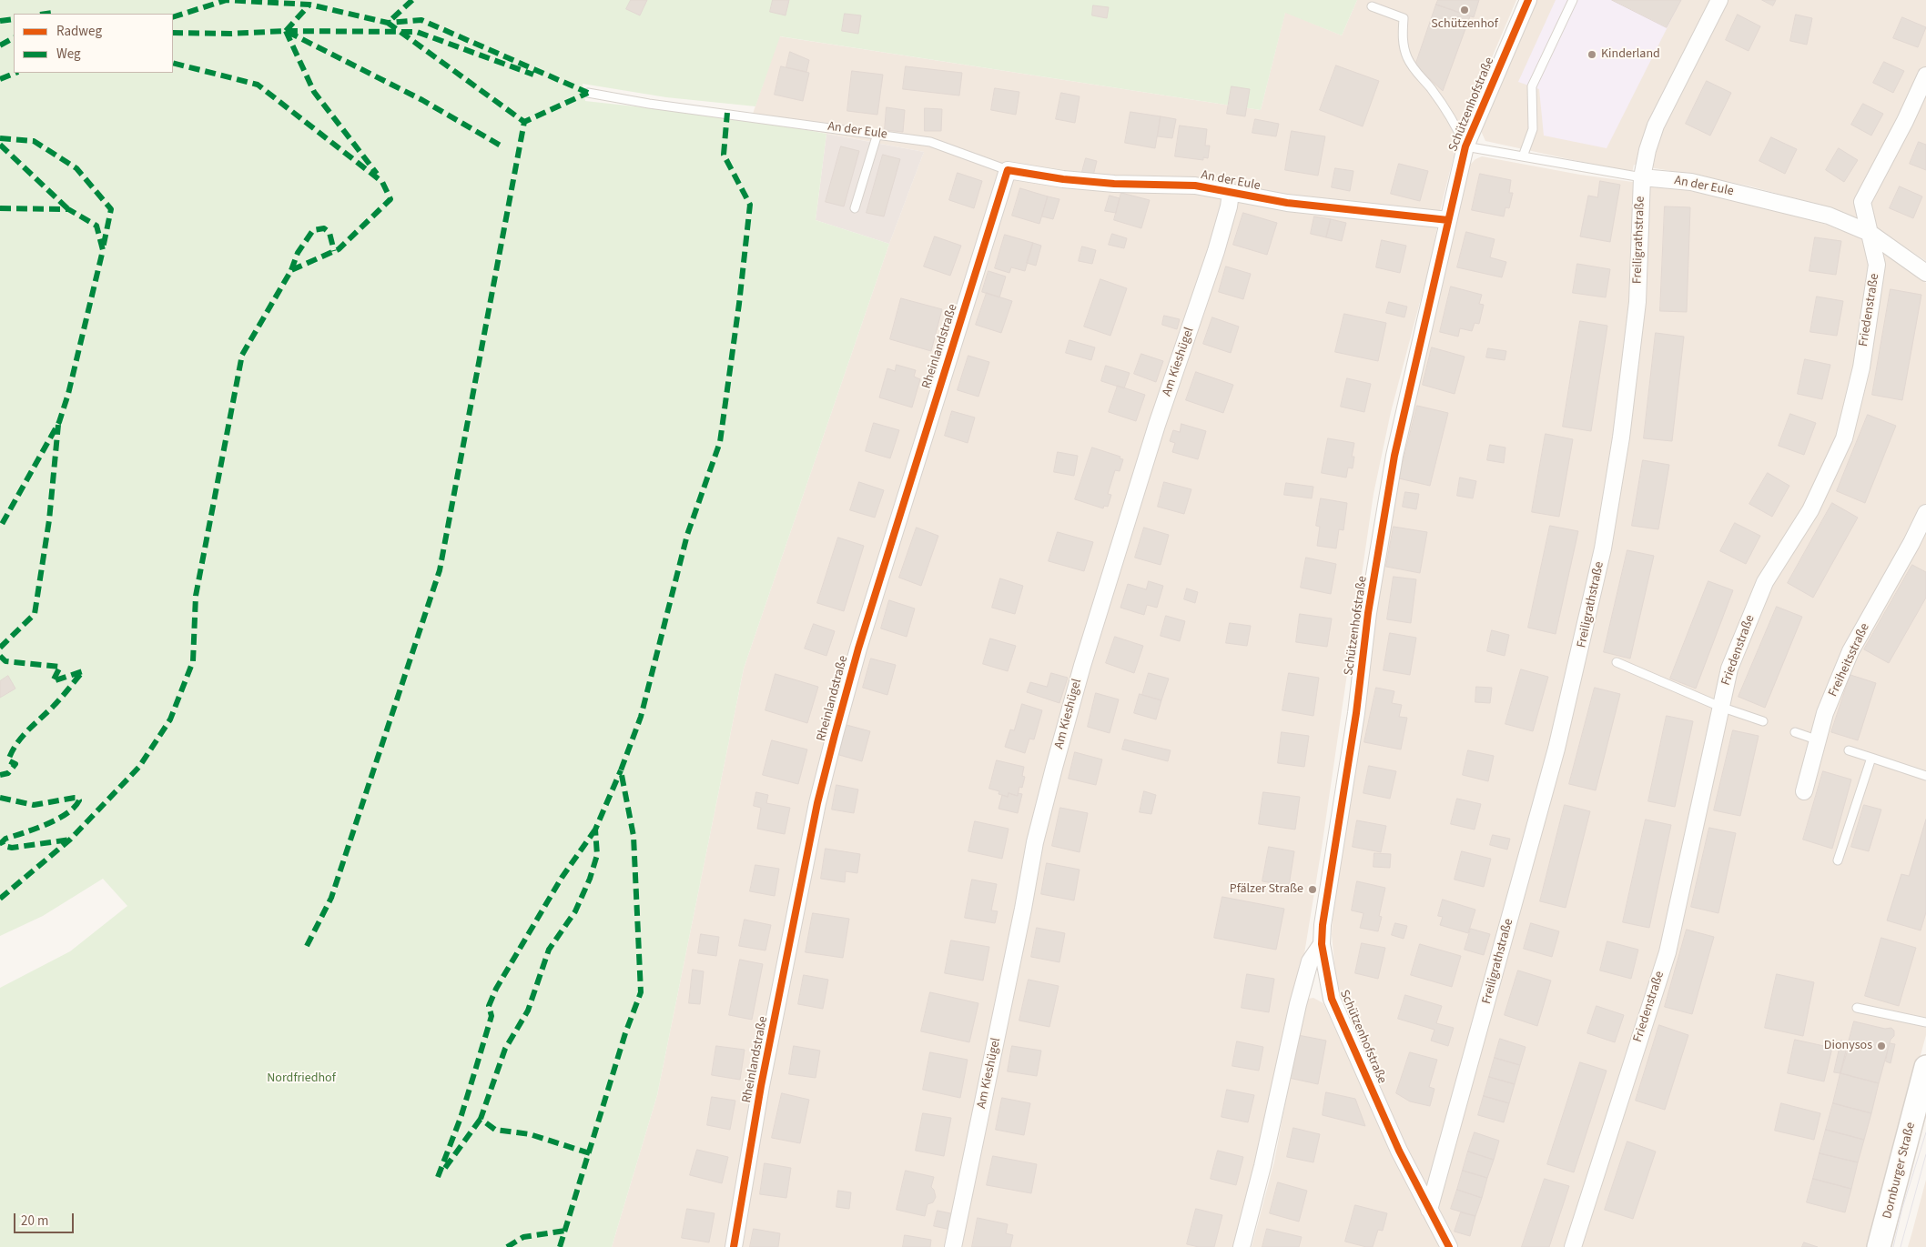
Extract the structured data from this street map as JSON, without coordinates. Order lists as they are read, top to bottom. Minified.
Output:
{"streets":{"street":["Schützenhofstraße","An der Eule","Freiligrathstraße","Friedenstraße","Rheinlandstraße","Am Kieshügel","Freiheitsstraße","Dornburger Straße"]},"crossings":[["Schützenhofstraße","An der Eule"],["Schützenhofstraße","Freiligrathstraße"],["An der Eule","Freiligrathstraße"],["An der Eule","Friedenstraße"],["An der Eule","Rheinlandstraße"],["An der Eule","Am Kieshügel"]],"parks":["Nordfriedhof"],"places":["Schützenhof","Kinderland","Pfälzer Straße","Dionysos"],"legend":["Radweg","Weg"],"scale_bar":"20 m"}
